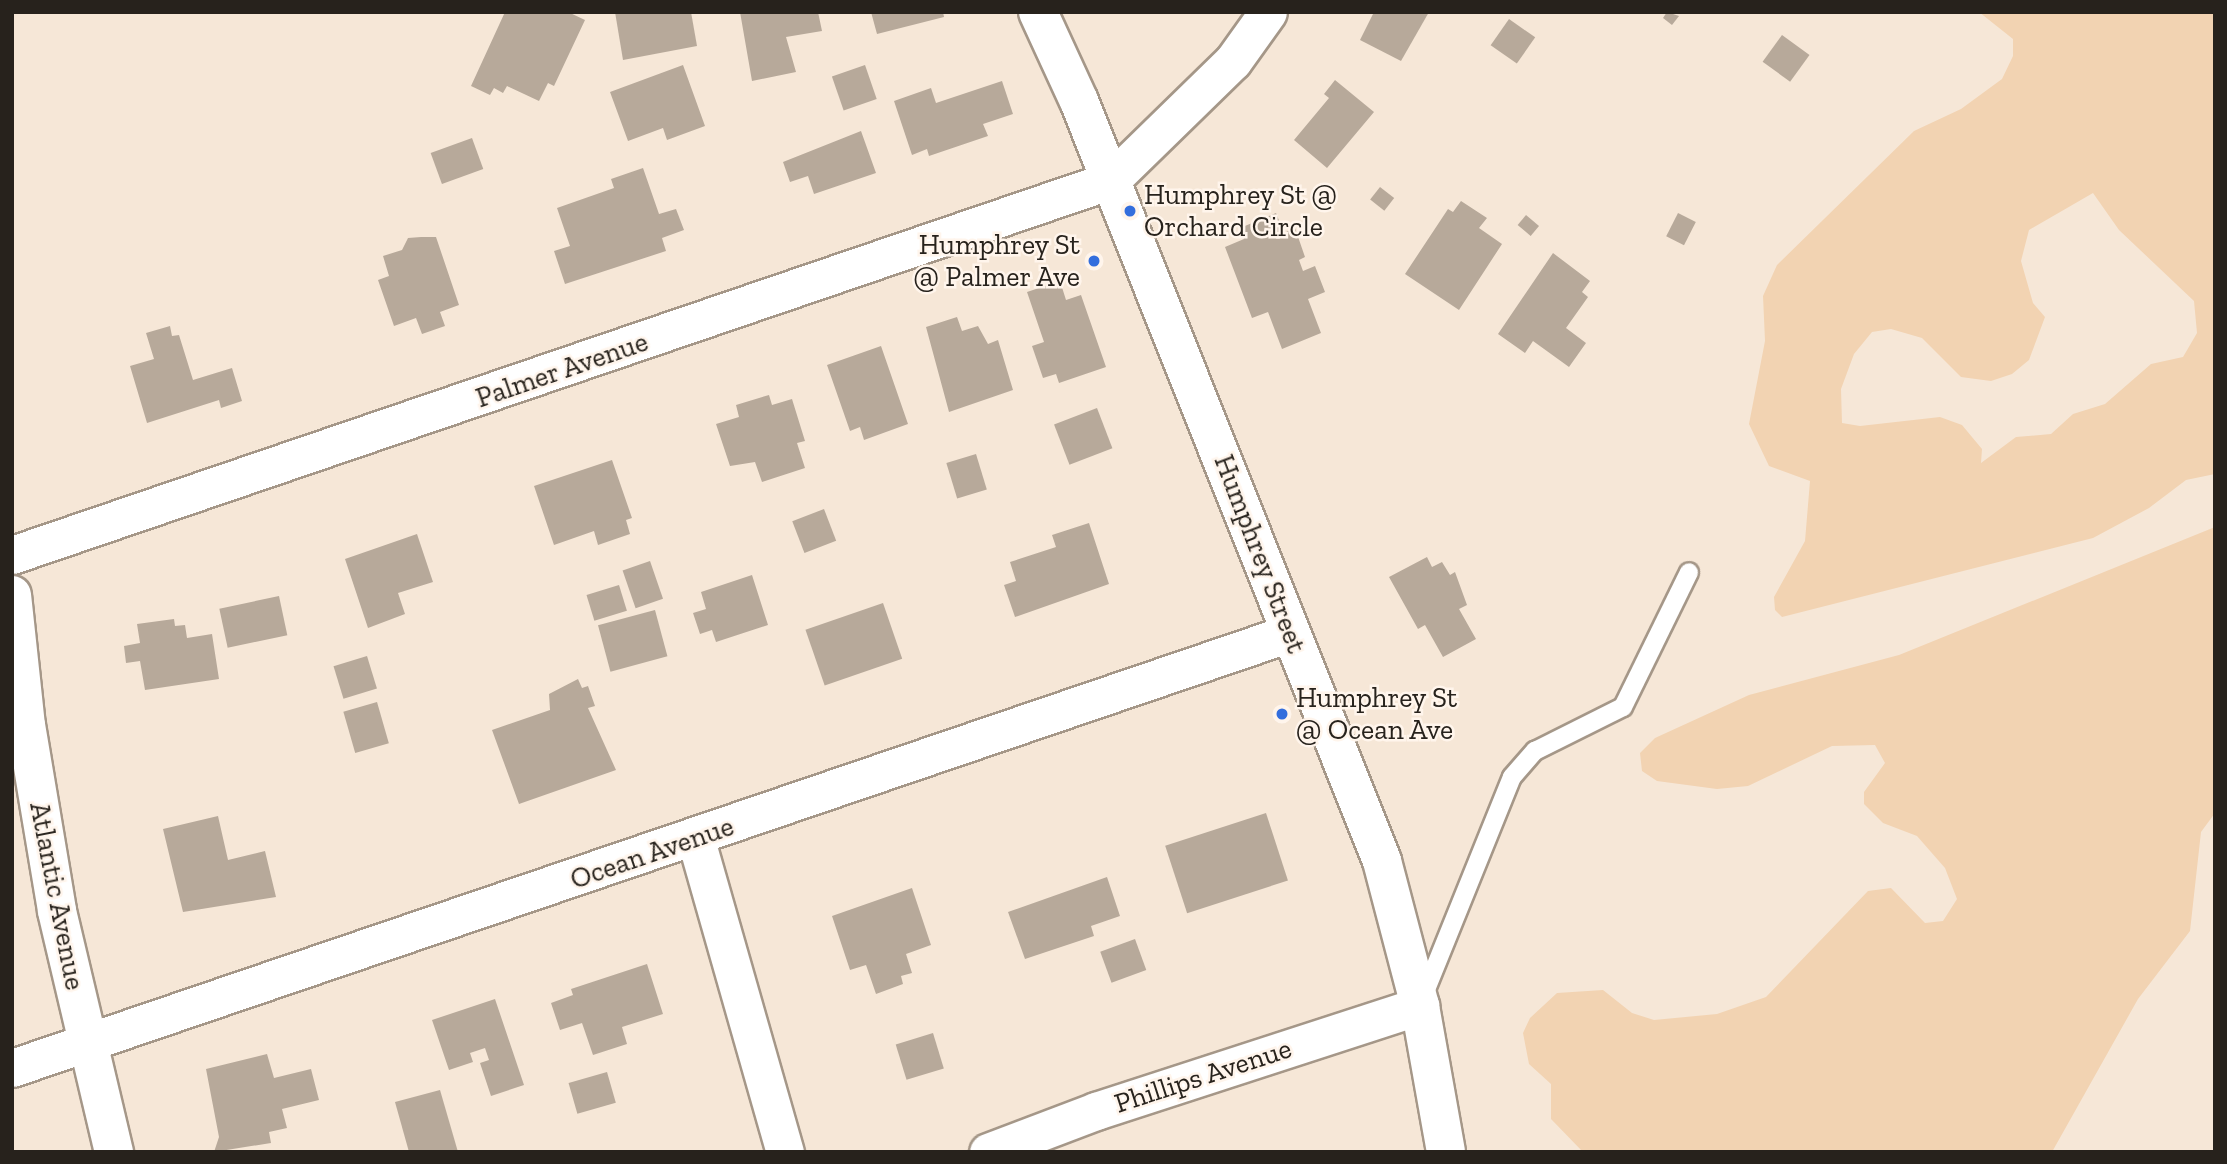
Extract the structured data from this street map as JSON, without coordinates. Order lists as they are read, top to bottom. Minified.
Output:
{"streets":{"main road":["Humphrey Street","Atlantic Avenue"],"street":["Palmer Avenue","Ocean Avenue","Phillips Avenue"]},"crossings":[["Palmer Avenue","Humphrey Street"],["Humphrey Street","Ocean Avenue"],["Humphrey Street","Phillips Avenue"],["Ocean Avenue","Atlantic Avenue"]],"places":["Humphrey St @ Orchard Circle","Humphrey St @ Palmer Ave","Humphrey St @ Ocean Ave"]}
